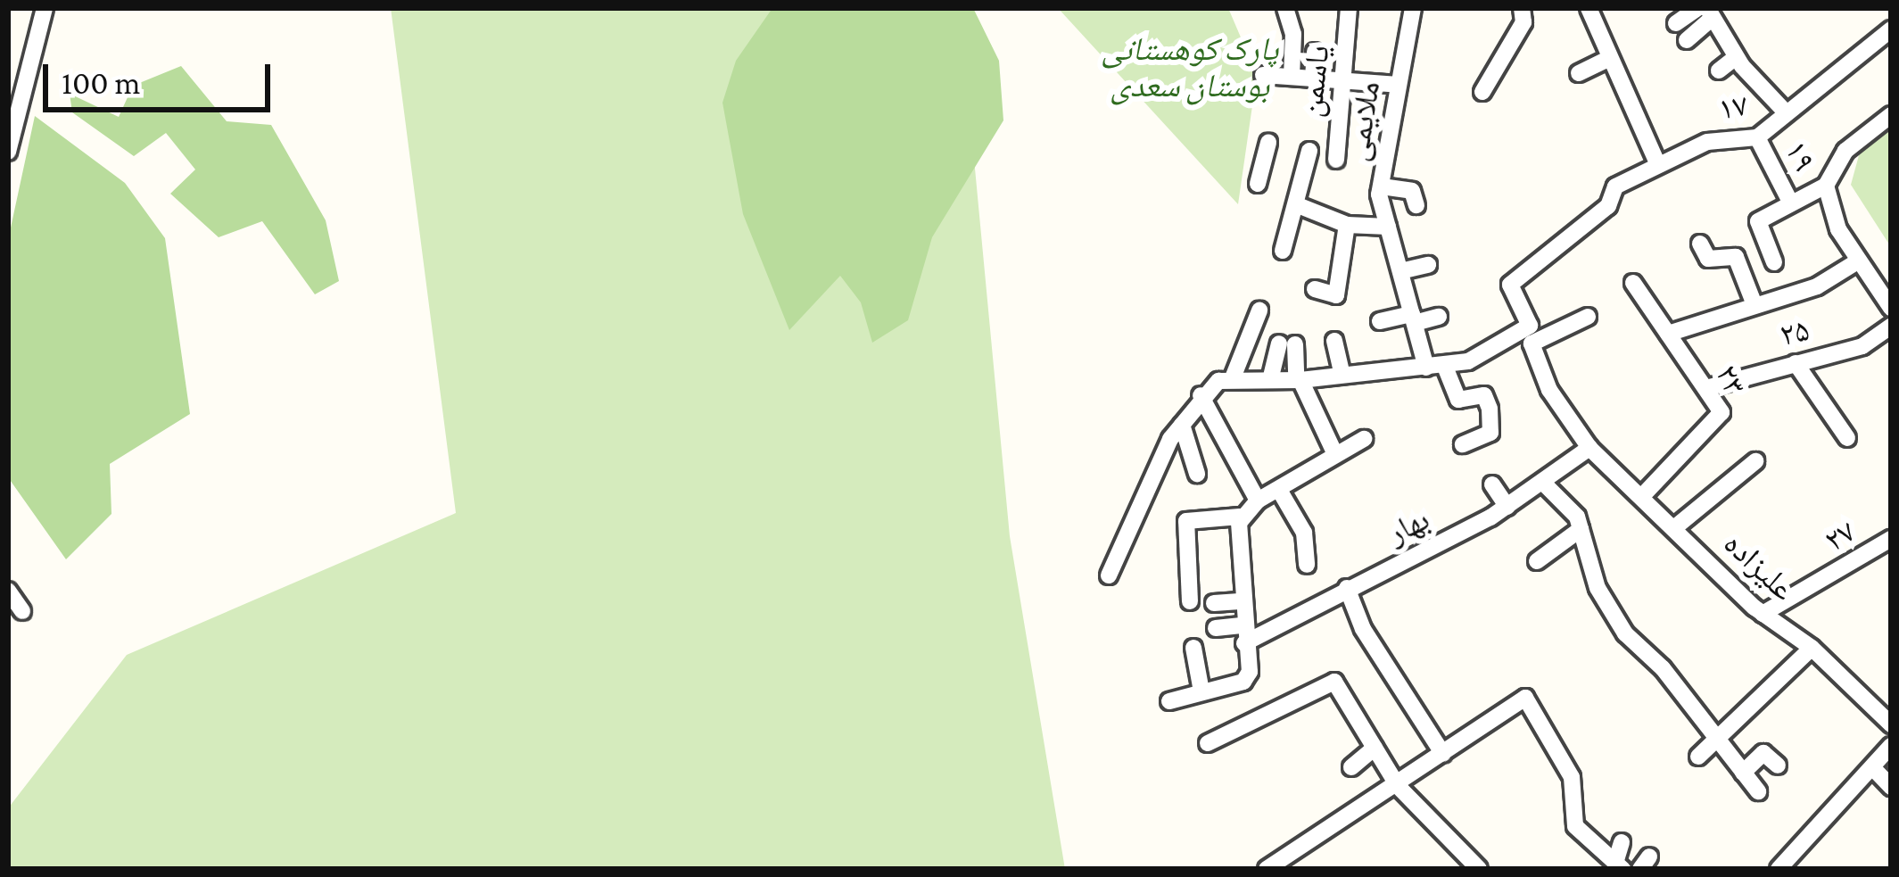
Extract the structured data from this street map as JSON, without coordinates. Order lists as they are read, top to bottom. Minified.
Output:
{"streets":{"street":["یاسمن","۱۷","ملایمی","۱۹","۲۵","۲۳","بهار","۲۷","علیزاده"]},"crossings":[["۱۷","۱۹"],["۲۵","۲۳"],["۲۳","علیزاده"],["بهار","علیزاده"],["۲۷","علیزاده"]],"parks":["پارک کوهستانی بوستان سعدی"],"scale_bar":"100 m"}
